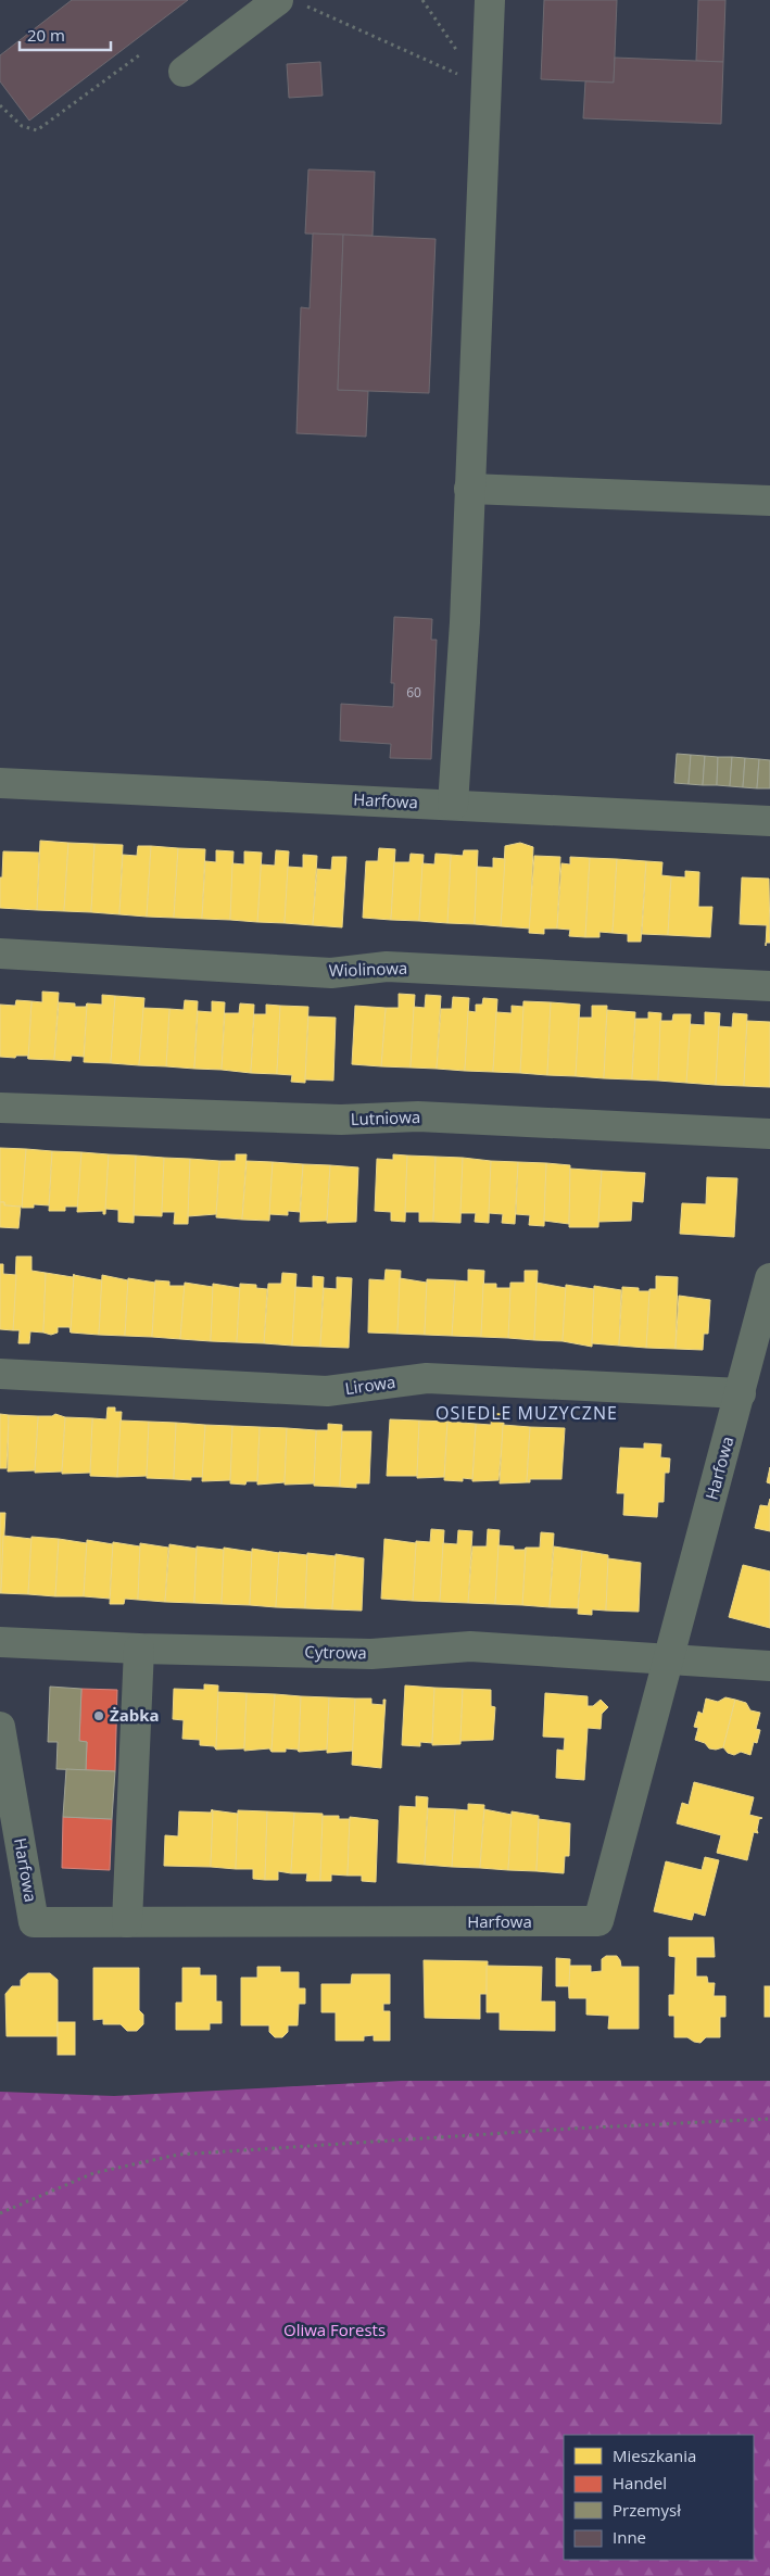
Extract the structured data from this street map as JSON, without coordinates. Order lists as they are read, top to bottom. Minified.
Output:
{"streets":{"street":["Harfowa","Wiolinowa","Lutniowa","Lirowa","Cytrowa"]},"crossings":[["Harfowa","Lirowa"],["Harfowa","Cytrowa"]],"districts":["OSIEDLE MUZYCZNE"],"parks":["Oliwa Forests"],"places":["Żabka"],"house_numbers":["60"],"legend":["Mieszkania","Handel","Przemysł","Inne"],"scale_bar":"20 m"}
